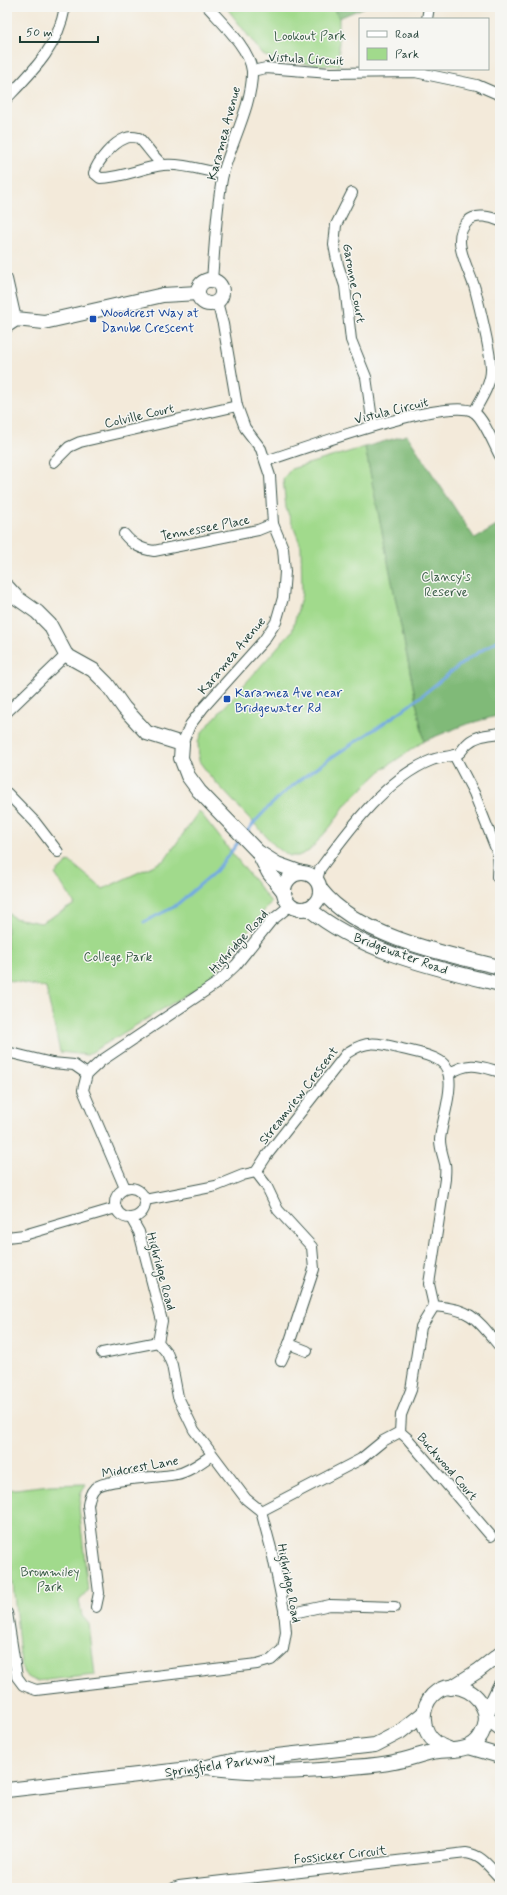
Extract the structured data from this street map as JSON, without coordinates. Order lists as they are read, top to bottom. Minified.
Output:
{"streets":{"street":["Vistula Circuit","Karamea Avenue","Garonne Court","Colville Court","Tennessee Place","Highridge Road","Bridgewater Road","Streamview Crescent","Midcrest Lane","Buckwood Court","Springfield Parkway","Fossicker Circuit"]},"crossings":[["Vistula Circuit","Karamea Avenue"],["Vistula Circuit","Garonne Court"],["Karamea Avenue","Colville Court"],["Karamea Avenue","Tennessee Place"],["Karamea Avenue","Bridgewater Road"],["Highridge Road","Bridgewater Road"]],"parks":["Lookout Park","Clancy's Reserve","College Park","Brommiley Park"],"places":{"transit":["Woodcrest Way at Danube Crescent","Karamea Ave near Bridgewater Rd"]},"legend":["Road","Park"],"scale_bar":"50 m"}
